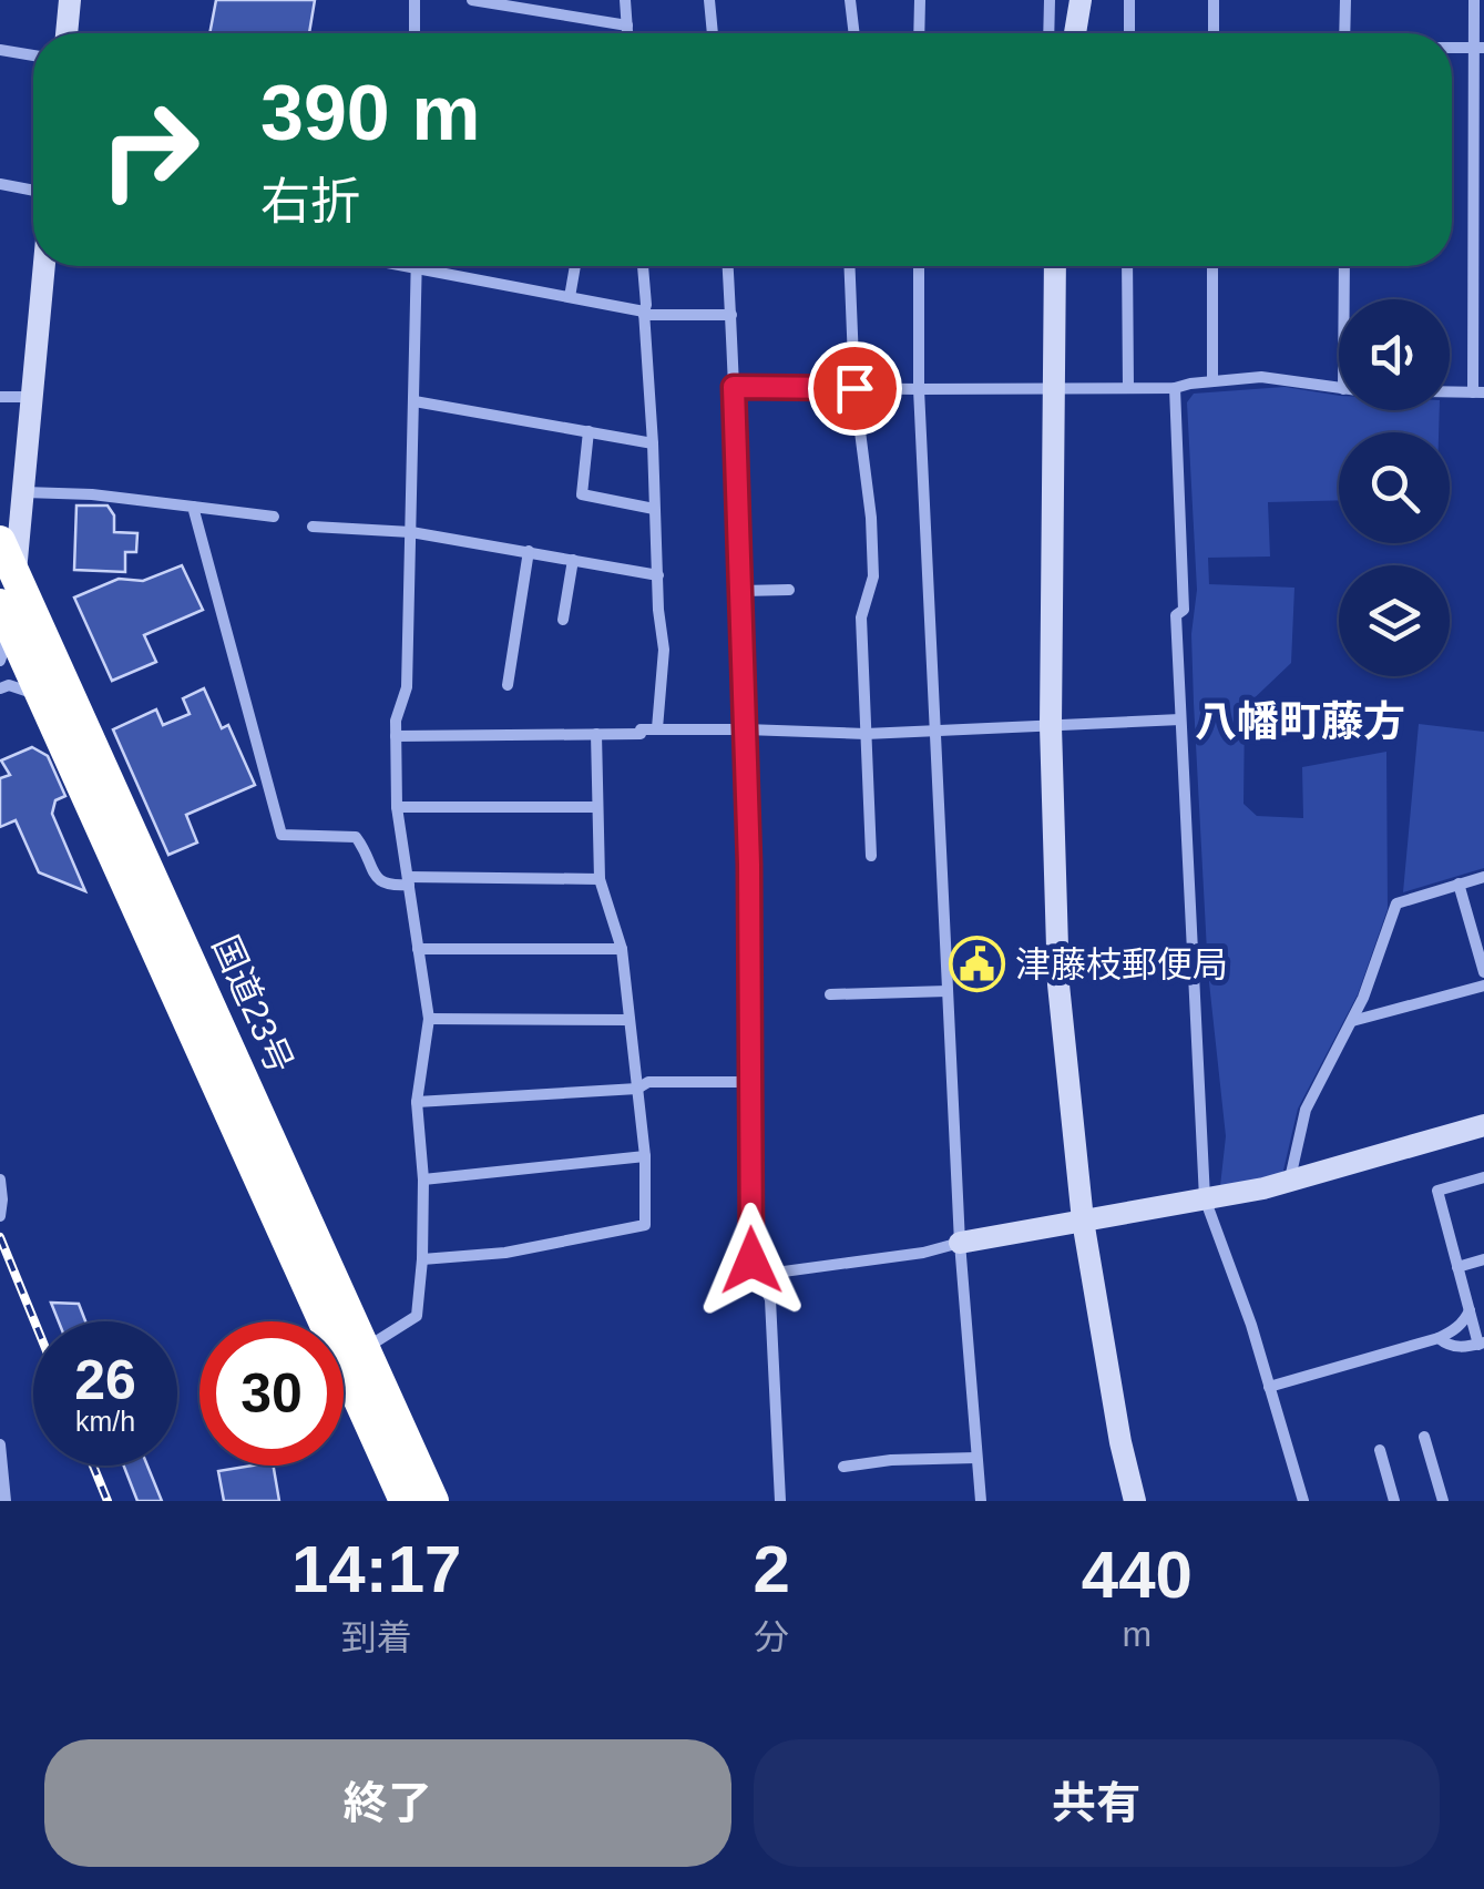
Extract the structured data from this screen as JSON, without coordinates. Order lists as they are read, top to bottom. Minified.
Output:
{"streets":{"highway":["国道23号"]},"districts":["八幡町藤方"],"places":{"public building":["津藤枝郵便局"]},"page":{"turn":["390 m","右折"],"speed":"26 km/h","limit":"30","eta":["14:17","到着","2","分","440","m"],"buttons":["終了","共有"]}}
